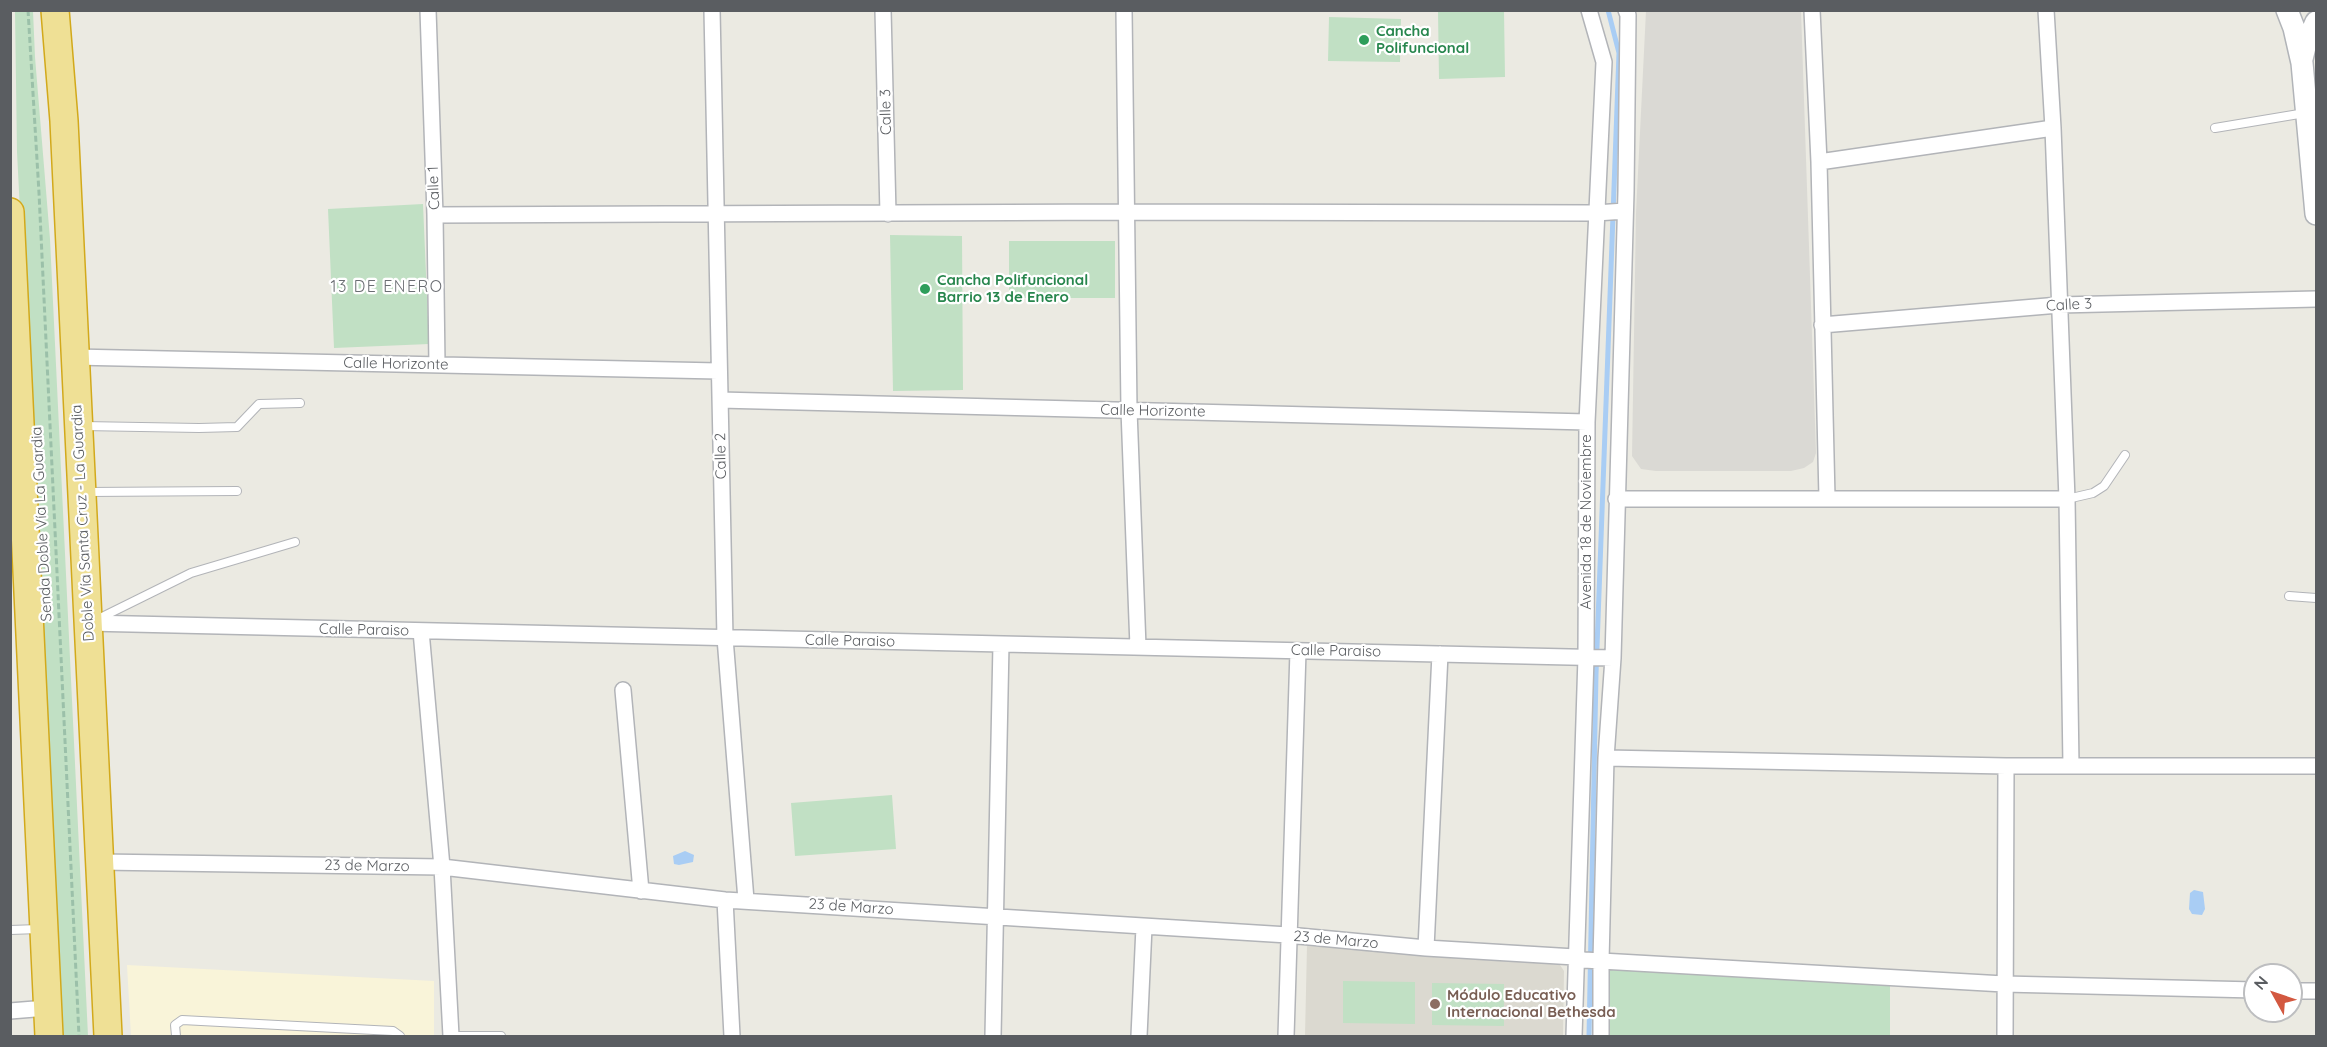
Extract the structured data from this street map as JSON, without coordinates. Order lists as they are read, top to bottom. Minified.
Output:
{"streets":{"highway":["Doble Vía Santa Cruz - La Guardia"],"street":["Calle 3","Calle 1","Calle Horizonte","Calle 2","Avenida 18 de Noviembre","Calle Paraiso","23 de Marzo"],"path":["Senda Doble Vía La Guardia"]},"crossings":[["Calle 1","Calle Horizonte"],["Calle Horizonte","Calle 2"],["Calle Horizonte","Avenida 18 de Noviembre"],["Calle Horizonte","Doble Vía Santa Cruz - La Guardia"],["Calle 2","Calle Paraiso"],["Calle 2","23 de Marzo"],["Avenida 18 de Noviembre","Calle Paraiso"],["Avenida 18 de Noviembre","23 de Marzo"],["Doble Vía Santa Cruz - La Guardia","Calle Paraiso"],["Doble Vía Santa Cruz - La Guardia","23 de Marzo"]],"districts":["13 DE ENERO"],"places":["Cancha Polifuncional","Cancha Polifuncional Barrio 13 de Enero","Módulo Educativo Internacional Bethesda"],"north":"top left"}
